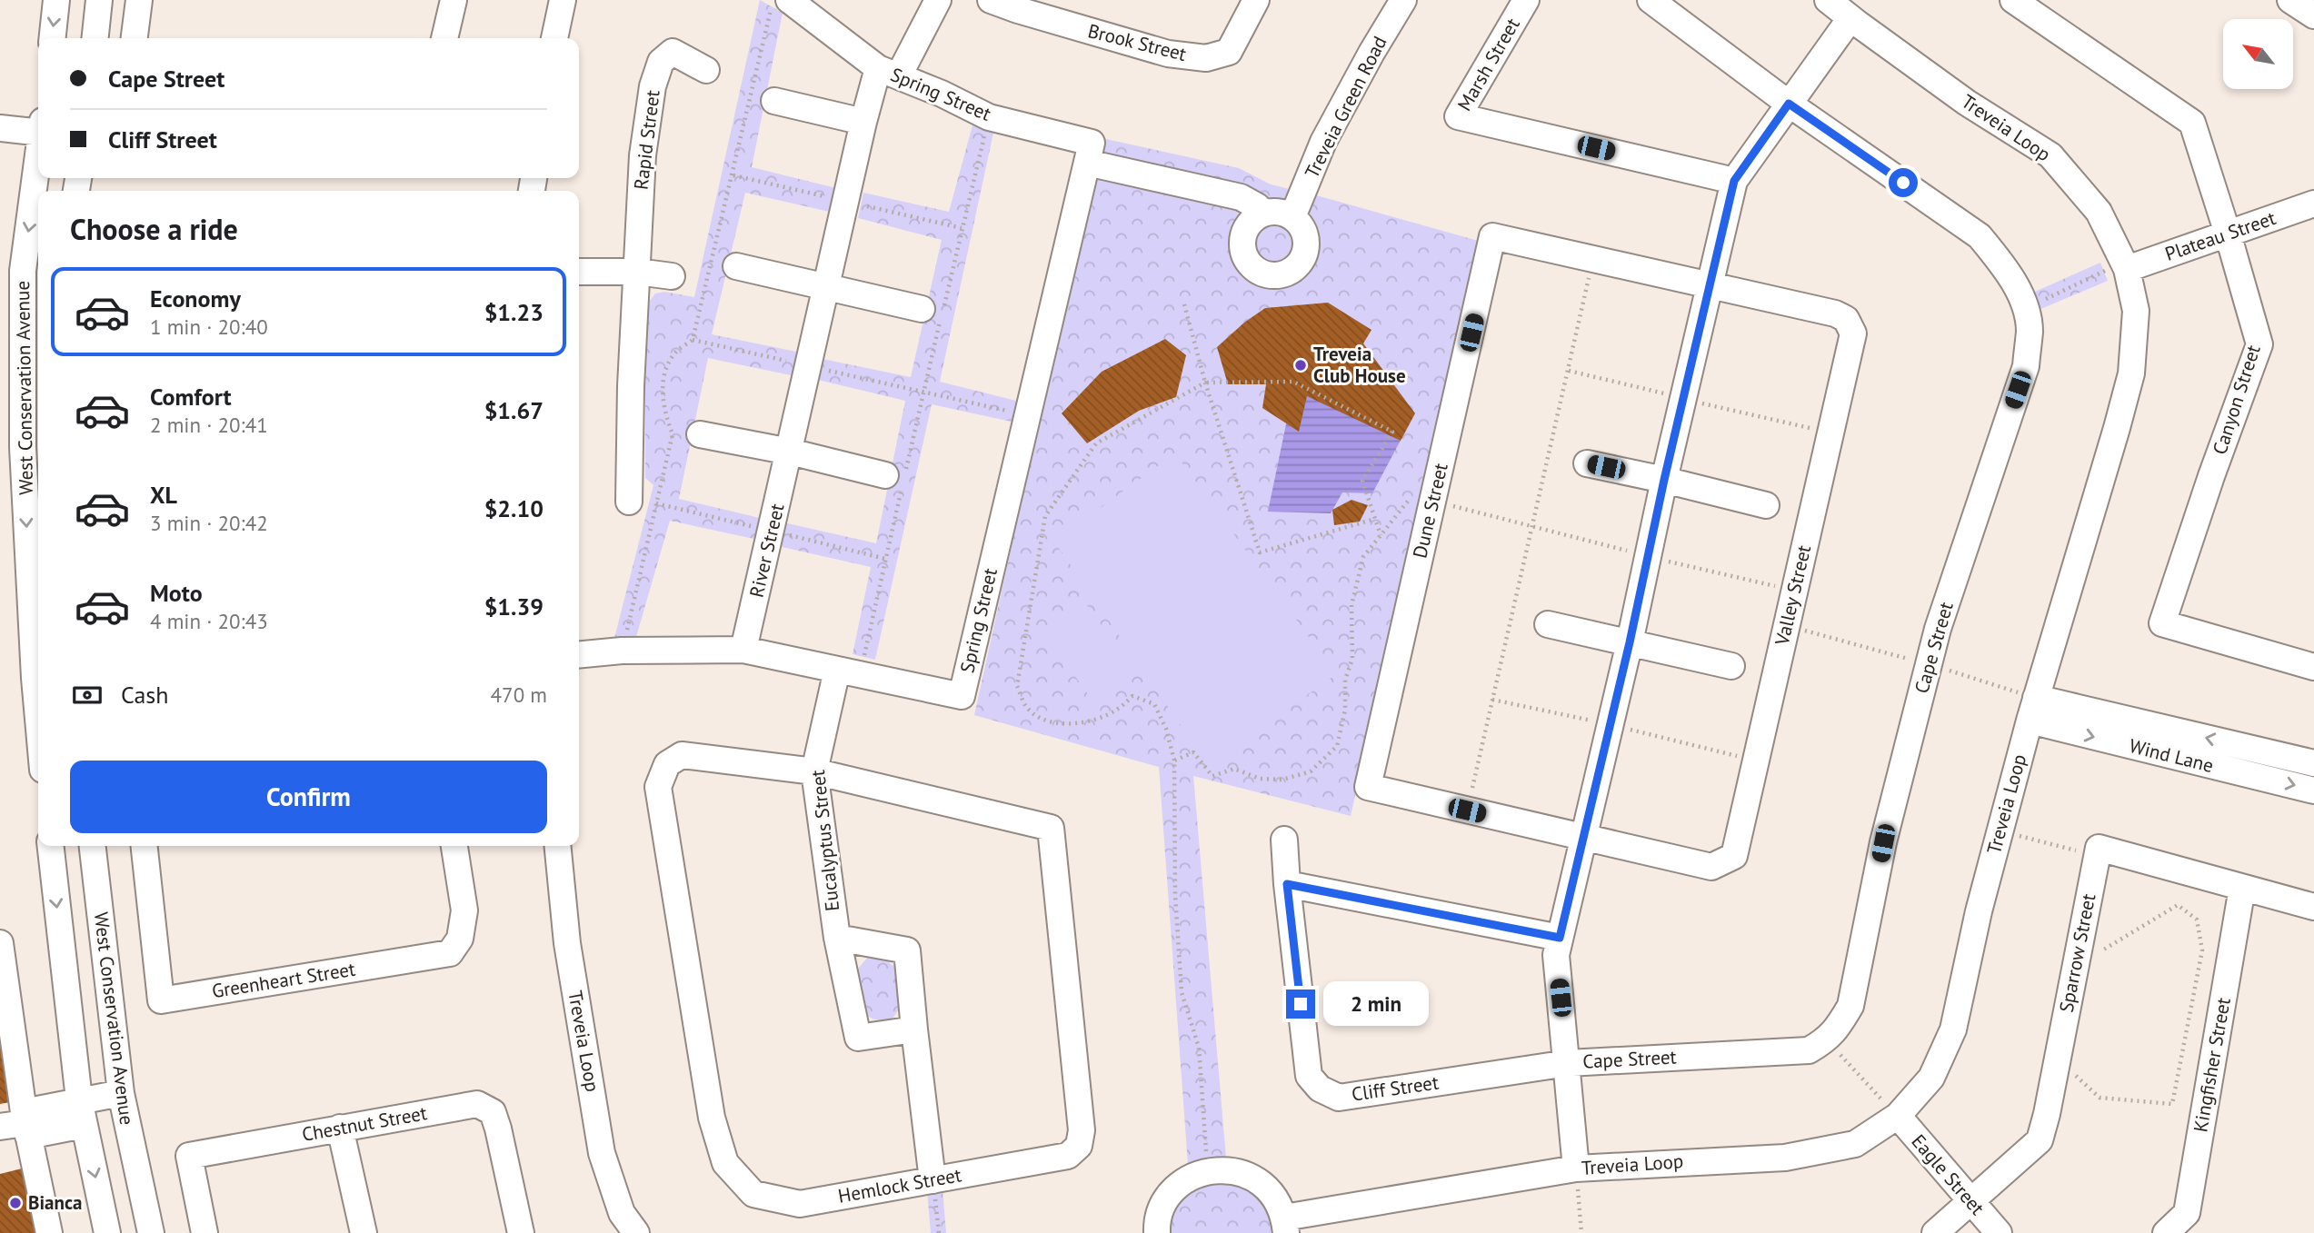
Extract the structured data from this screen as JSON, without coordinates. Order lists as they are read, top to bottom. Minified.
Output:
{"streets":{"street":["Brook Street","Marsh Street","Spring Street","Treveia Green Road","Treveia Loop","Rapid Street","Plateau Street","West Conservation Avenue","Canyon Street","Dune Street","River Street","Valley Street","Cape Street","Wind Lane","Eucalyptus Street","Sparrow Street","Greenheart Street","Kingfisher Street","Cliff Street","Chestnut Street","Eagle Street","Hemlock Street"]},"crossings":[["Spring Street","River Street"],["Spring Street","Eucalyptus Street"],["Treveia Loop","Plateau Street"],["Treveia Loop","Wind Lane"],["Treveia Loop","Eagle Street"],["Plateau Street","Canyon Street"],["Dune Street","Valley Street"],["Cape Street","Cliff Street"],["Eucalyptus Street","Hemlock Street"],["Sparrow Street","Eagle Street"]],"one_way":["West Conservation Avenue"],"places":["Treveia Club House","Bianca"],"north":"top left","page":{"banner":["Cape Street","Cliff Street"],"heading":"Choose a ride","list":[{"name":"Economy","note":"1 min · 20:40","value":"$1.23"},{"name":"Comfort","note":"2 min · 20:41","value":"$1.67"},{"name":"XL","note":"3 min · 20:42","value":"$2.10"},{"name":"Moto","note":"4 min · 20:43","value":"$1.39"}],"pay":["Cash","470 m"],"buttons":"Confirm","bubble":"2 min"}}
